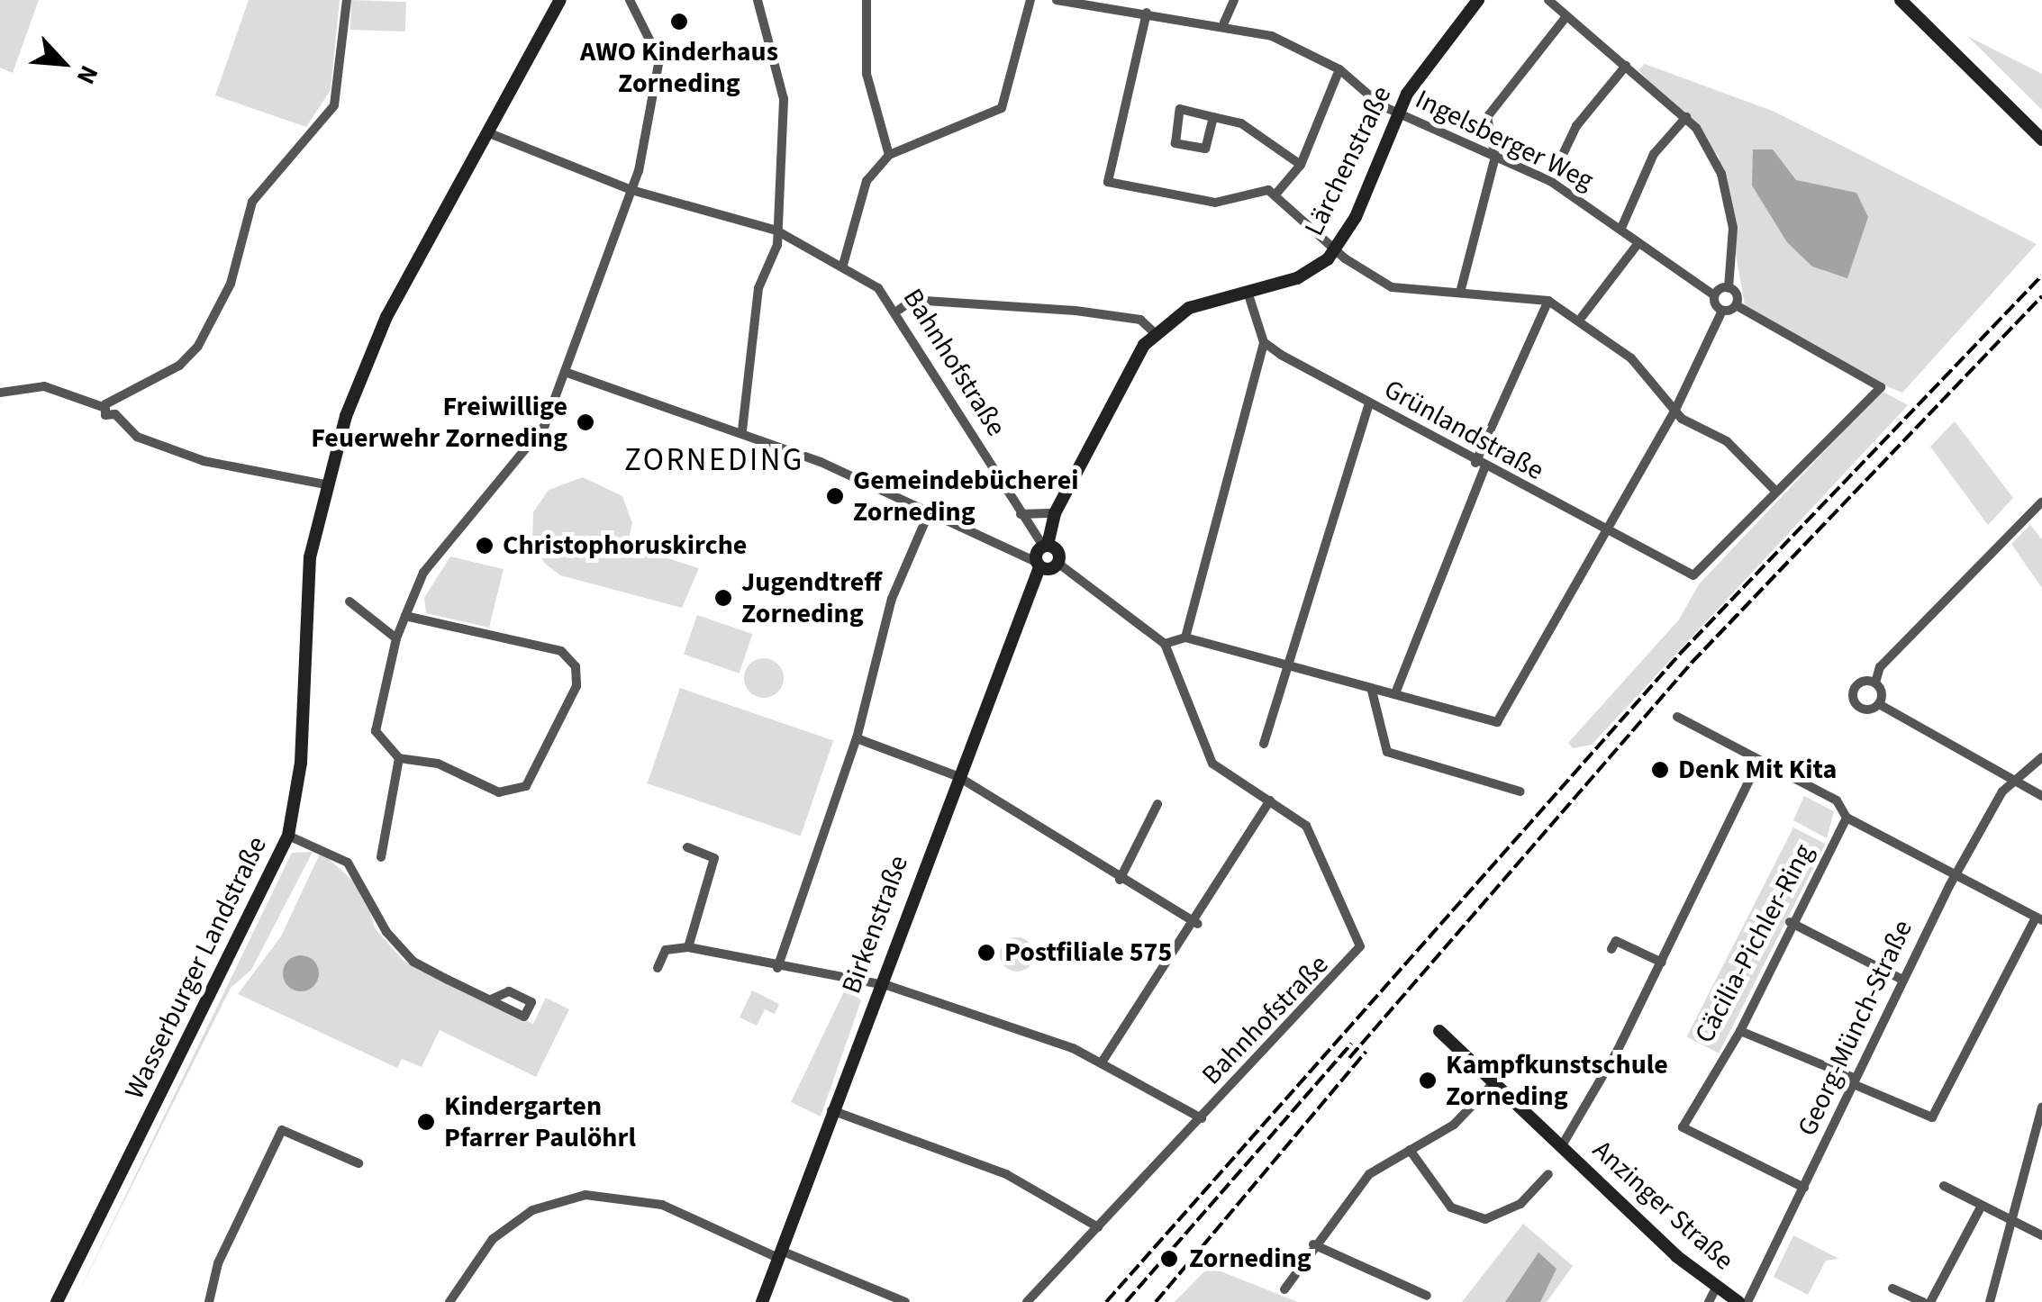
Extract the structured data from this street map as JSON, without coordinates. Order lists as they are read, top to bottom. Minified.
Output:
{"streets":{"street":["Ingelsberger Weg","Lärchenstraße","Bahnhofstraße","Grünlandstraße","Birkenstraße","Cäcilia-Pichler-Ring","Wasserburger Landstraße","Georg-Münch-Straße","Anzinger Straße"]},"crossings":[["Ingelsberger Weg","Lärchenstraße"],["Lärchenstraße","Bahnhofstraße"],["Lärchenstraße","Birkenstraße"],["Bahnhofstraße","Wasserburger Landstraße"],["Cäcilia-Pichler-Ring","Georg-Münch-Straße"]],"districts":["ZORNEDING"],"places":["AWO Kinderhaus Zorneding","Freiwillige Feuerwehr Zorneding","Gemeindebücherei Zorneding","Christophoruskirche","Jugendtreff Zorneding","Denk Mit Kita","Postfiliale 575","Kampfkunstschule Zorneding","Kindergarten Pfarrer Paulöhrl","Zorneding"],"north":"bottom right"}
